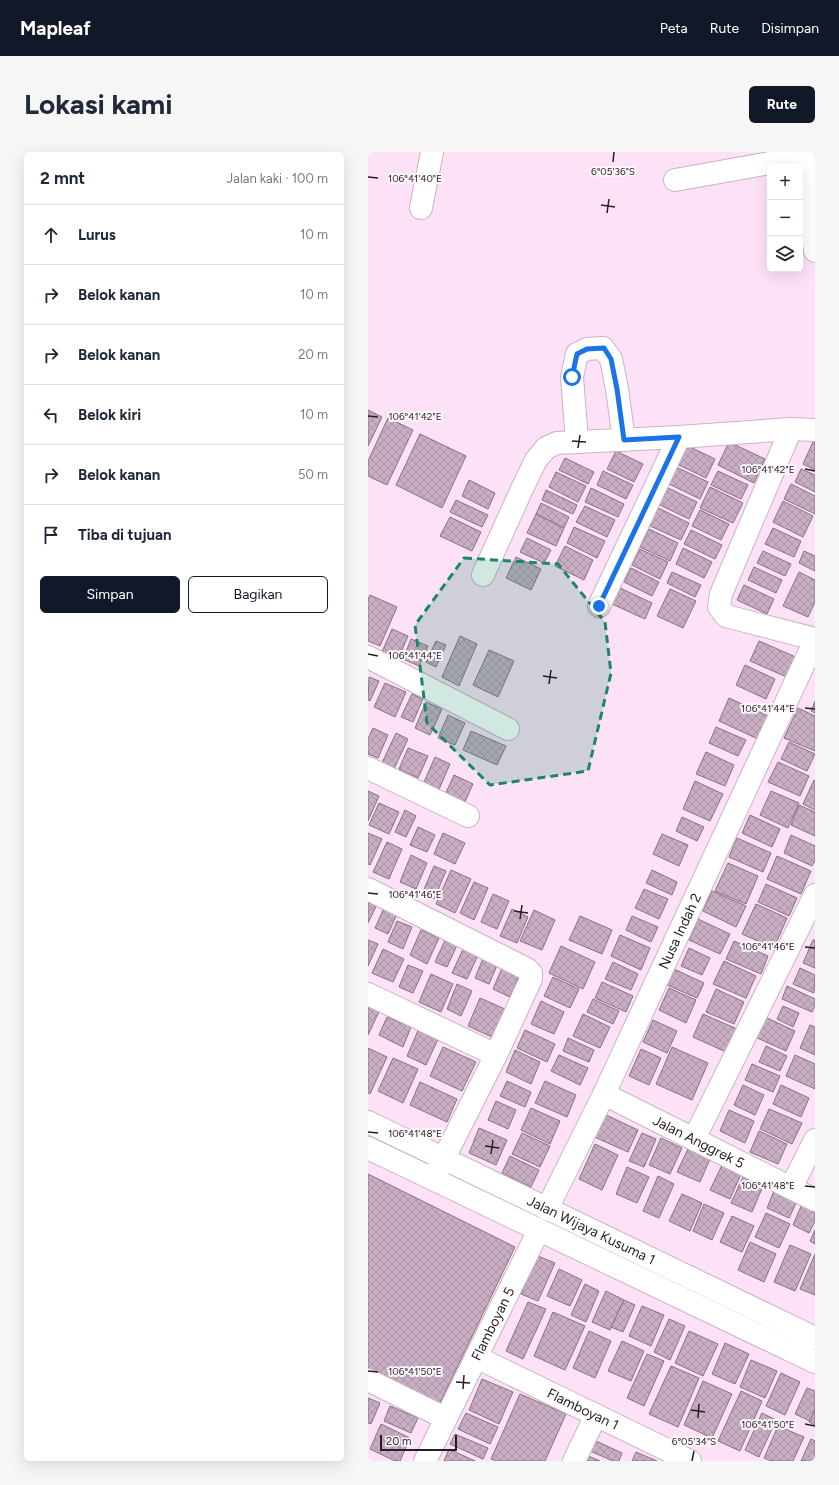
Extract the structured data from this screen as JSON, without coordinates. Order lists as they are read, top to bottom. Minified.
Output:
{"streets":{"street":["Nusa Indah 2","Jalan Anggrek 5","Jalan Wijaya Kusuma 1","Flamboyan 5","Flamboyan 1"]},"crossings":[["Nusa Indah 2","Jalan Anggrek 5"],["Nusa Indah 2","Jalan Wijaya Kusuma 1"],["Jalan Wijaya Kusuma 1","Flamboyan 5"],["Flamboyan 5","Flamboyan 1"]],"scale_bar":"20 m","page":{"header":"Mapleaf","nav":["Peta","Rute","Disimpan"],"buttons":["Rute",["Simpan","Bagikan"]],"title":"Lokasi kami","heading":["2 mnt","Jalan kaki · 100 m"],"map_buttons":["+","−"],"list":[["Lurus","10 m"],["Belok kanan","10 m"],["Belok kanan","20 m"],["Belok kiri","10 m"],["Belok kanan","50 m"],"Tiba di tujuan"],"scale":"20 m"},"coordinates":["6°05'36\"S","106°41'40\"E","106°41'42\"E","106°41'44\"E","106°41'46\"E","106°41'48\"E","106°41'50\"E","6°05'34\"S"]}
